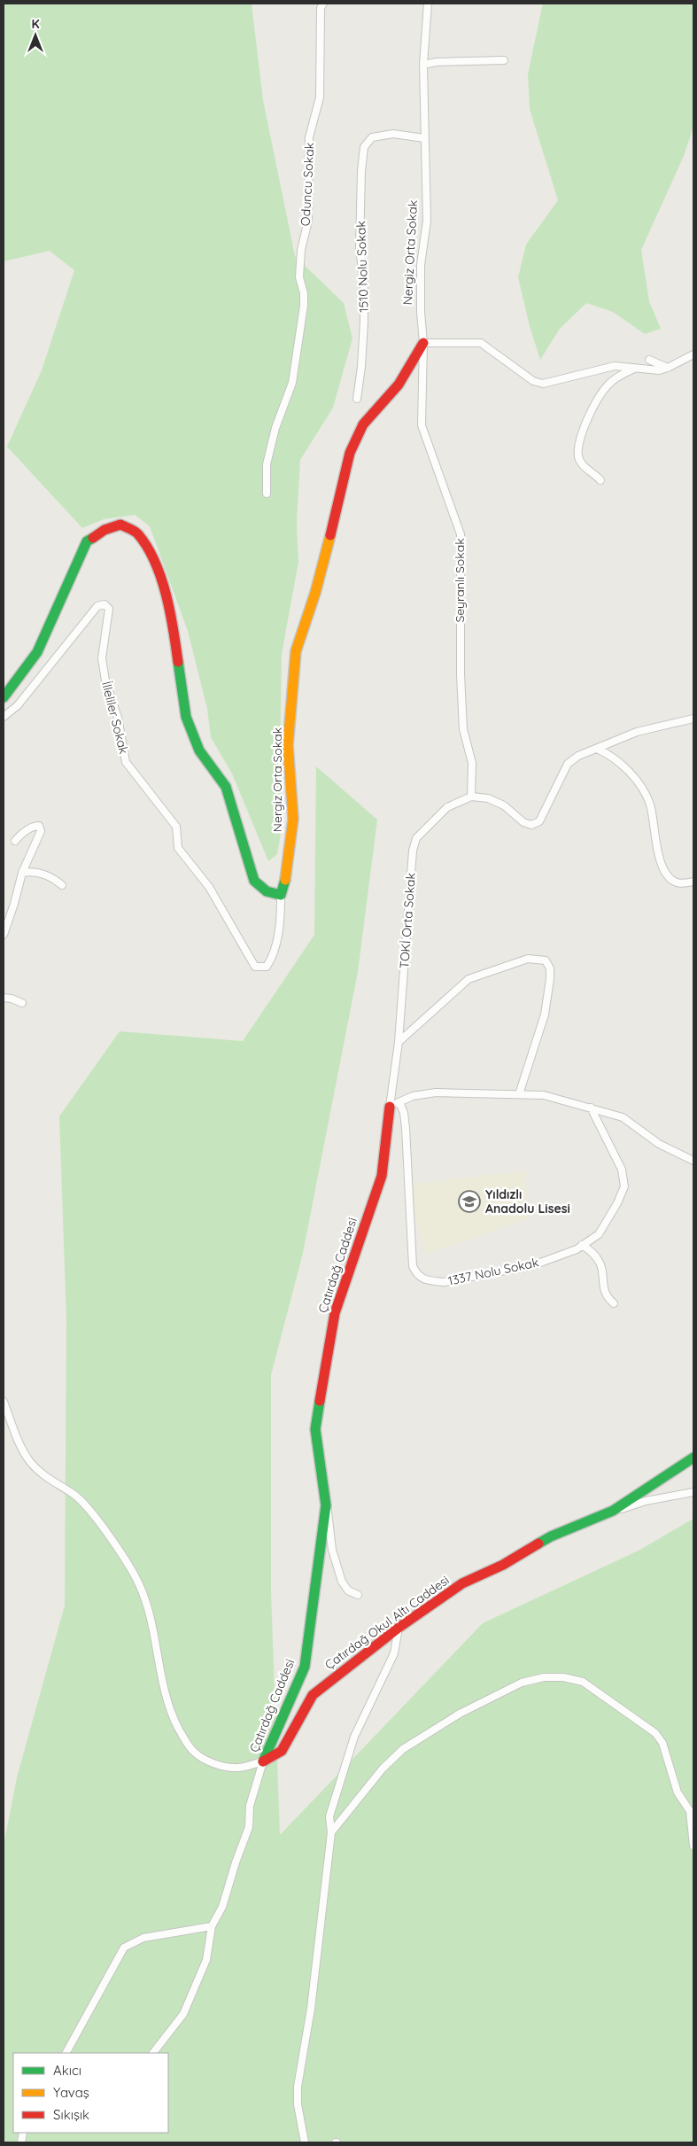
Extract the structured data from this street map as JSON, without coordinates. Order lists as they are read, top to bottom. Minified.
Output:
{"streets":{"street":["Oduncu Sokak","Nergiz Orta Sokak","1510 Nolu Sokak","Seyranlı Sokak","İlleliler Sokak","TOKİ Orta Sokak","Çatırdağ Caddesi","1337 Nolu Sokak","Çatırdağ Okul Altı Caddesi"]},"crossings":[["Nergiz Orta Sokak","1510 Nolu Sokak"],["Nergiz Orta Sokak","Seyranlı Sokak"],["Nergiz Orta Sokak","İlleliler Sokak"],["Seyranlı Sokak","TOKİ Orta Sokak"],["TOKİ Orta Sokak","Çatırdağ Caddesi"],["Çatırdağ Caddesi","Çatırdağ Okul Altı Caddesi"]],"places":{"school or university":["Yıldızlı Anadolu Lisesi"]},"legend":["Akıcı","Yavaş","Sıkışık"],"north":"top"}
